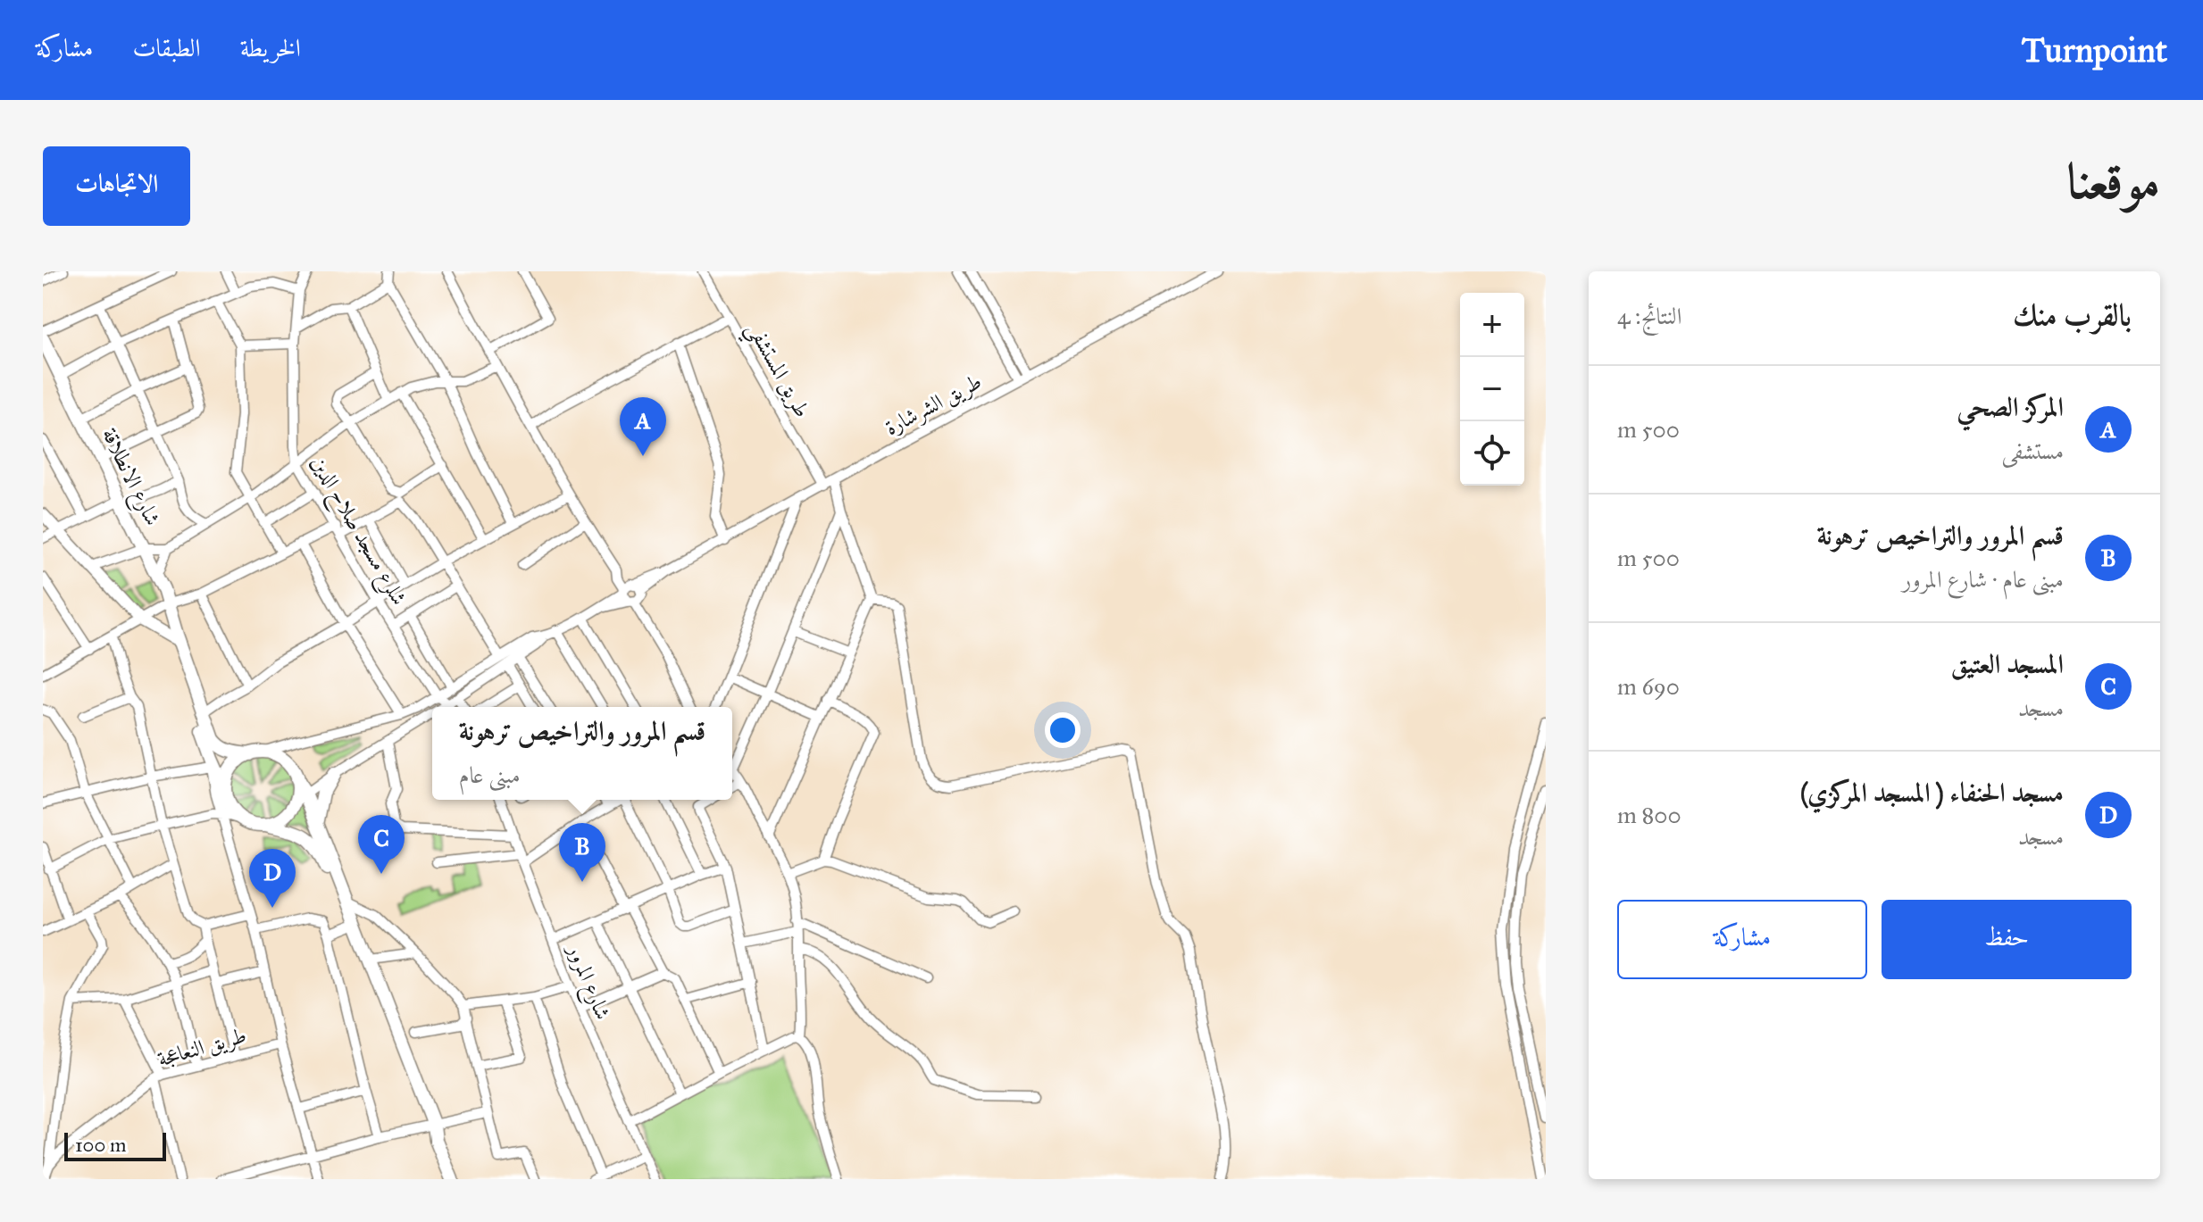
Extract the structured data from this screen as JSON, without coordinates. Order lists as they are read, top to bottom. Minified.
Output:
{"streets":{"highway":["شارع الانطلاقة"],"street":["طريق المستشفي","طريق الشرشارة","شلرع مسجد صلاح الدين","شارع المرور","طريق النعاعجة"]},"crossings":[["طريق المستشفي","طريق الشرشارة"]],"scale_bar":"100 m","page":{"header":"Turnpoint","nav":["الخريطة","الطبقات","مشاركة"],"title":"موقعنا","buttons":["الاتجاهات",["حفظ","مشاركة"]],"heading":["بالقرب منك","النتائج: 4"],"map_buttons":["+","−"],"list":[{"mark":"A","name":"المركز الصحي","note":"مستشفى","value":"500 m"},{"mark":"B","name":"قسم المرور والتراخيص ترهونة","note":"مبنى عام · شارع المرور","value":"500 m"},{"mark":"C","name":"المسجد العتيق","note":"مسجد","value":"690 m"},{"mark":"D","name":"مسجد الحنفاء ( المسجد المركزي)","note":"مسجد","value":"800 m"}],"pins":["A","C","B","D"],"popup":["قسم المرور والتراخيص ترهونة","مبنى عام"],"scale":"100 m"}}
